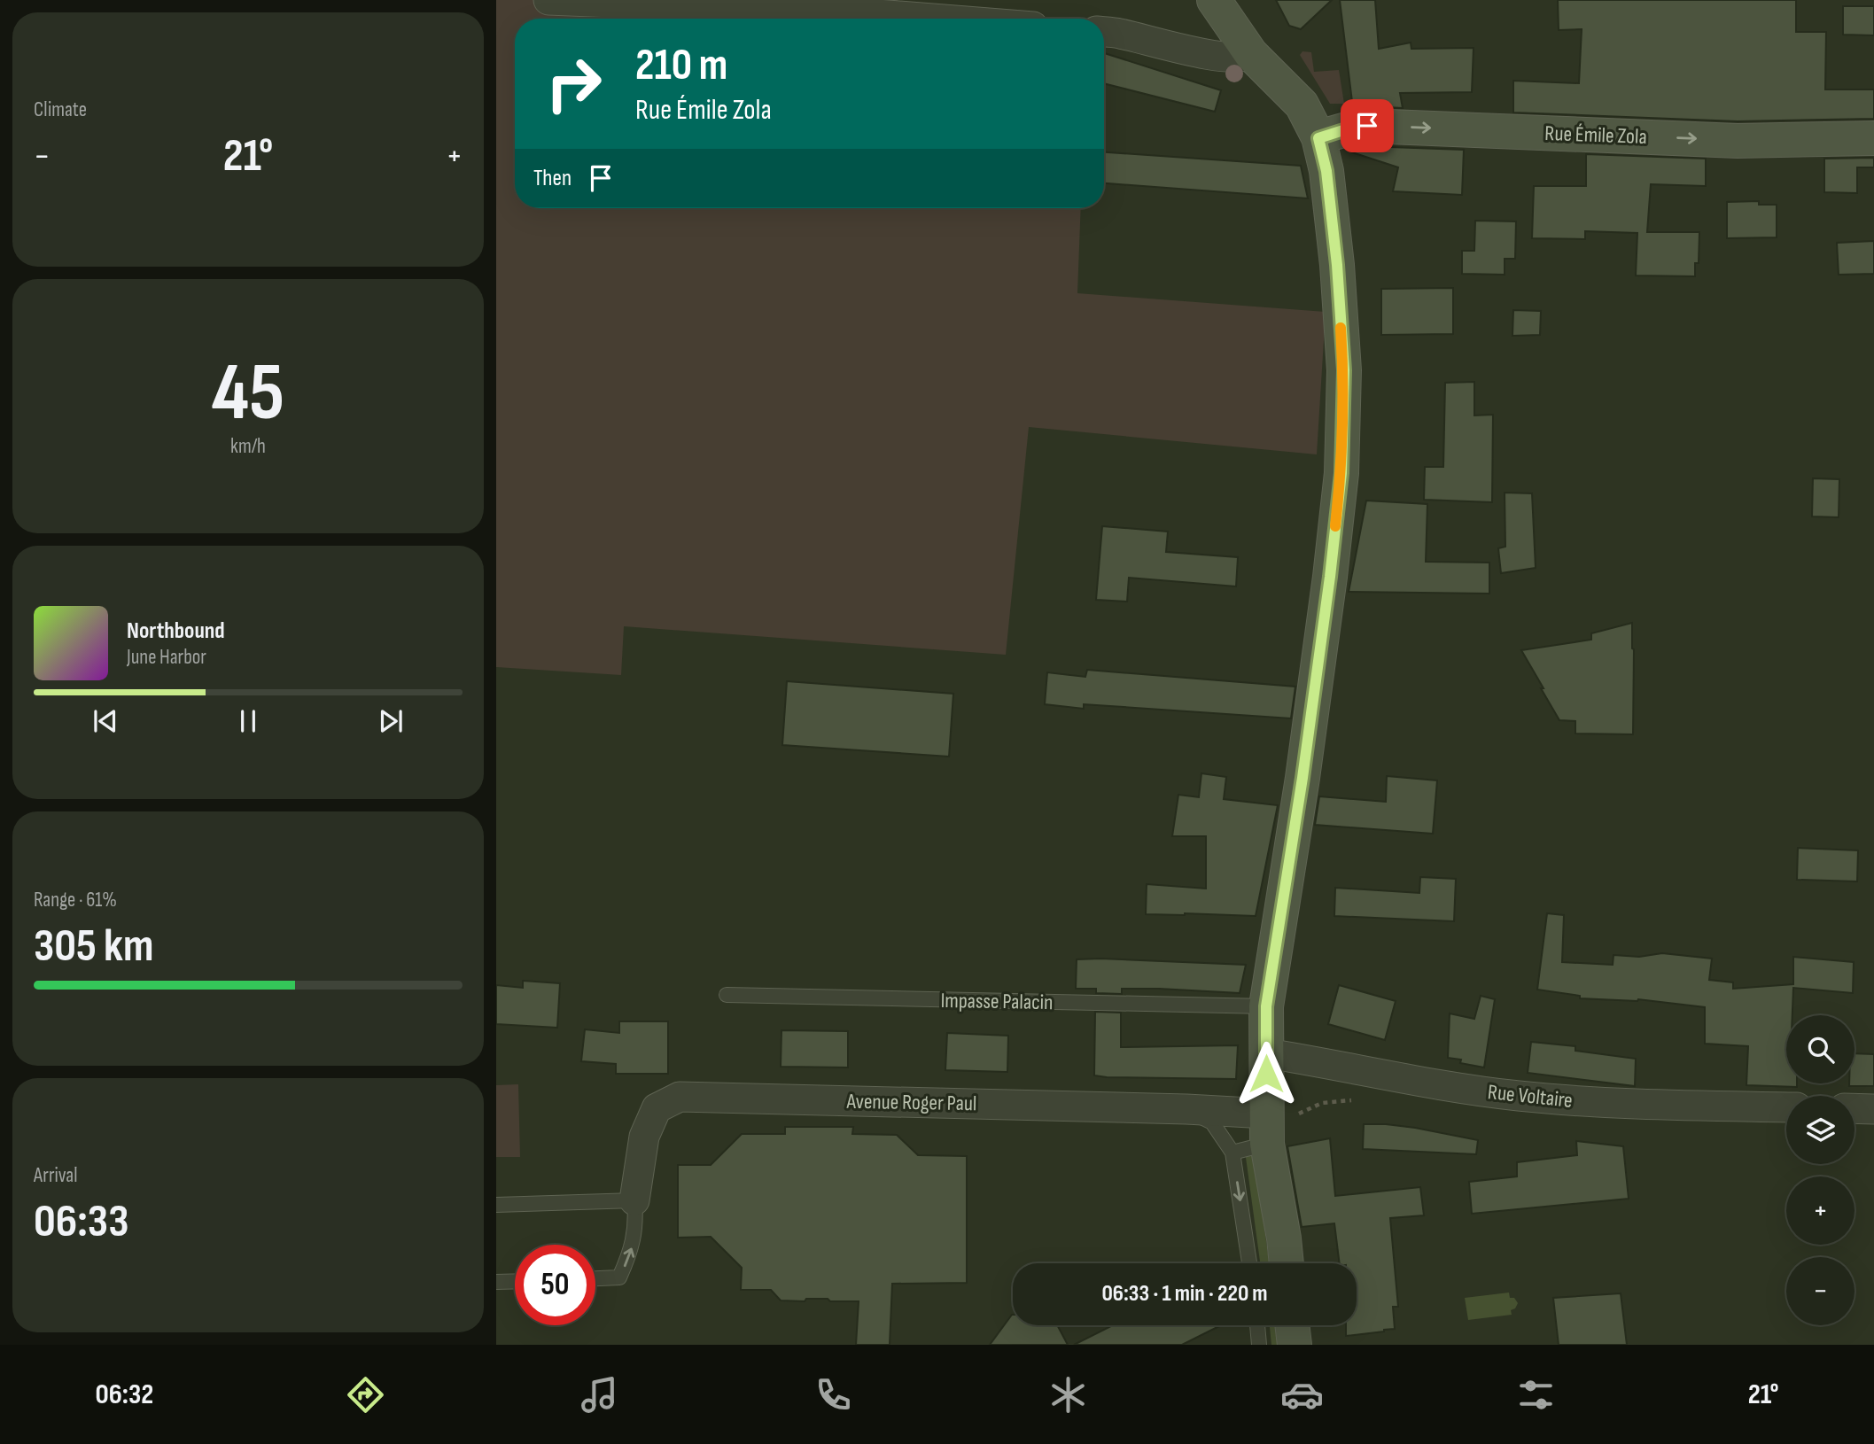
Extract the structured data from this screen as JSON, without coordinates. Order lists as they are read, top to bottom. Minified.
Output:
{"streets":{"main road":["Rue Émile Zola"],"street":["Rue Voltaire","Avenue Roger Paul"],"lane":["Impasse Palacin"]},"one_way":["Rue Émile Zola"],"page":{"tile":["Climate",["45","km/h"],["Range · 61%","305 km"],["Arrival","06:33"]],"turn":["210 m","Rue Émile Zola"],"heat":["−","21°","+"],"then":"Then","song":["Northbound","June Harbor"],"map_buttons":["+","−"],"limit":"50","trip":"06:33 · 1 min · 220 m","tabs":["06:32","21°"]}}
